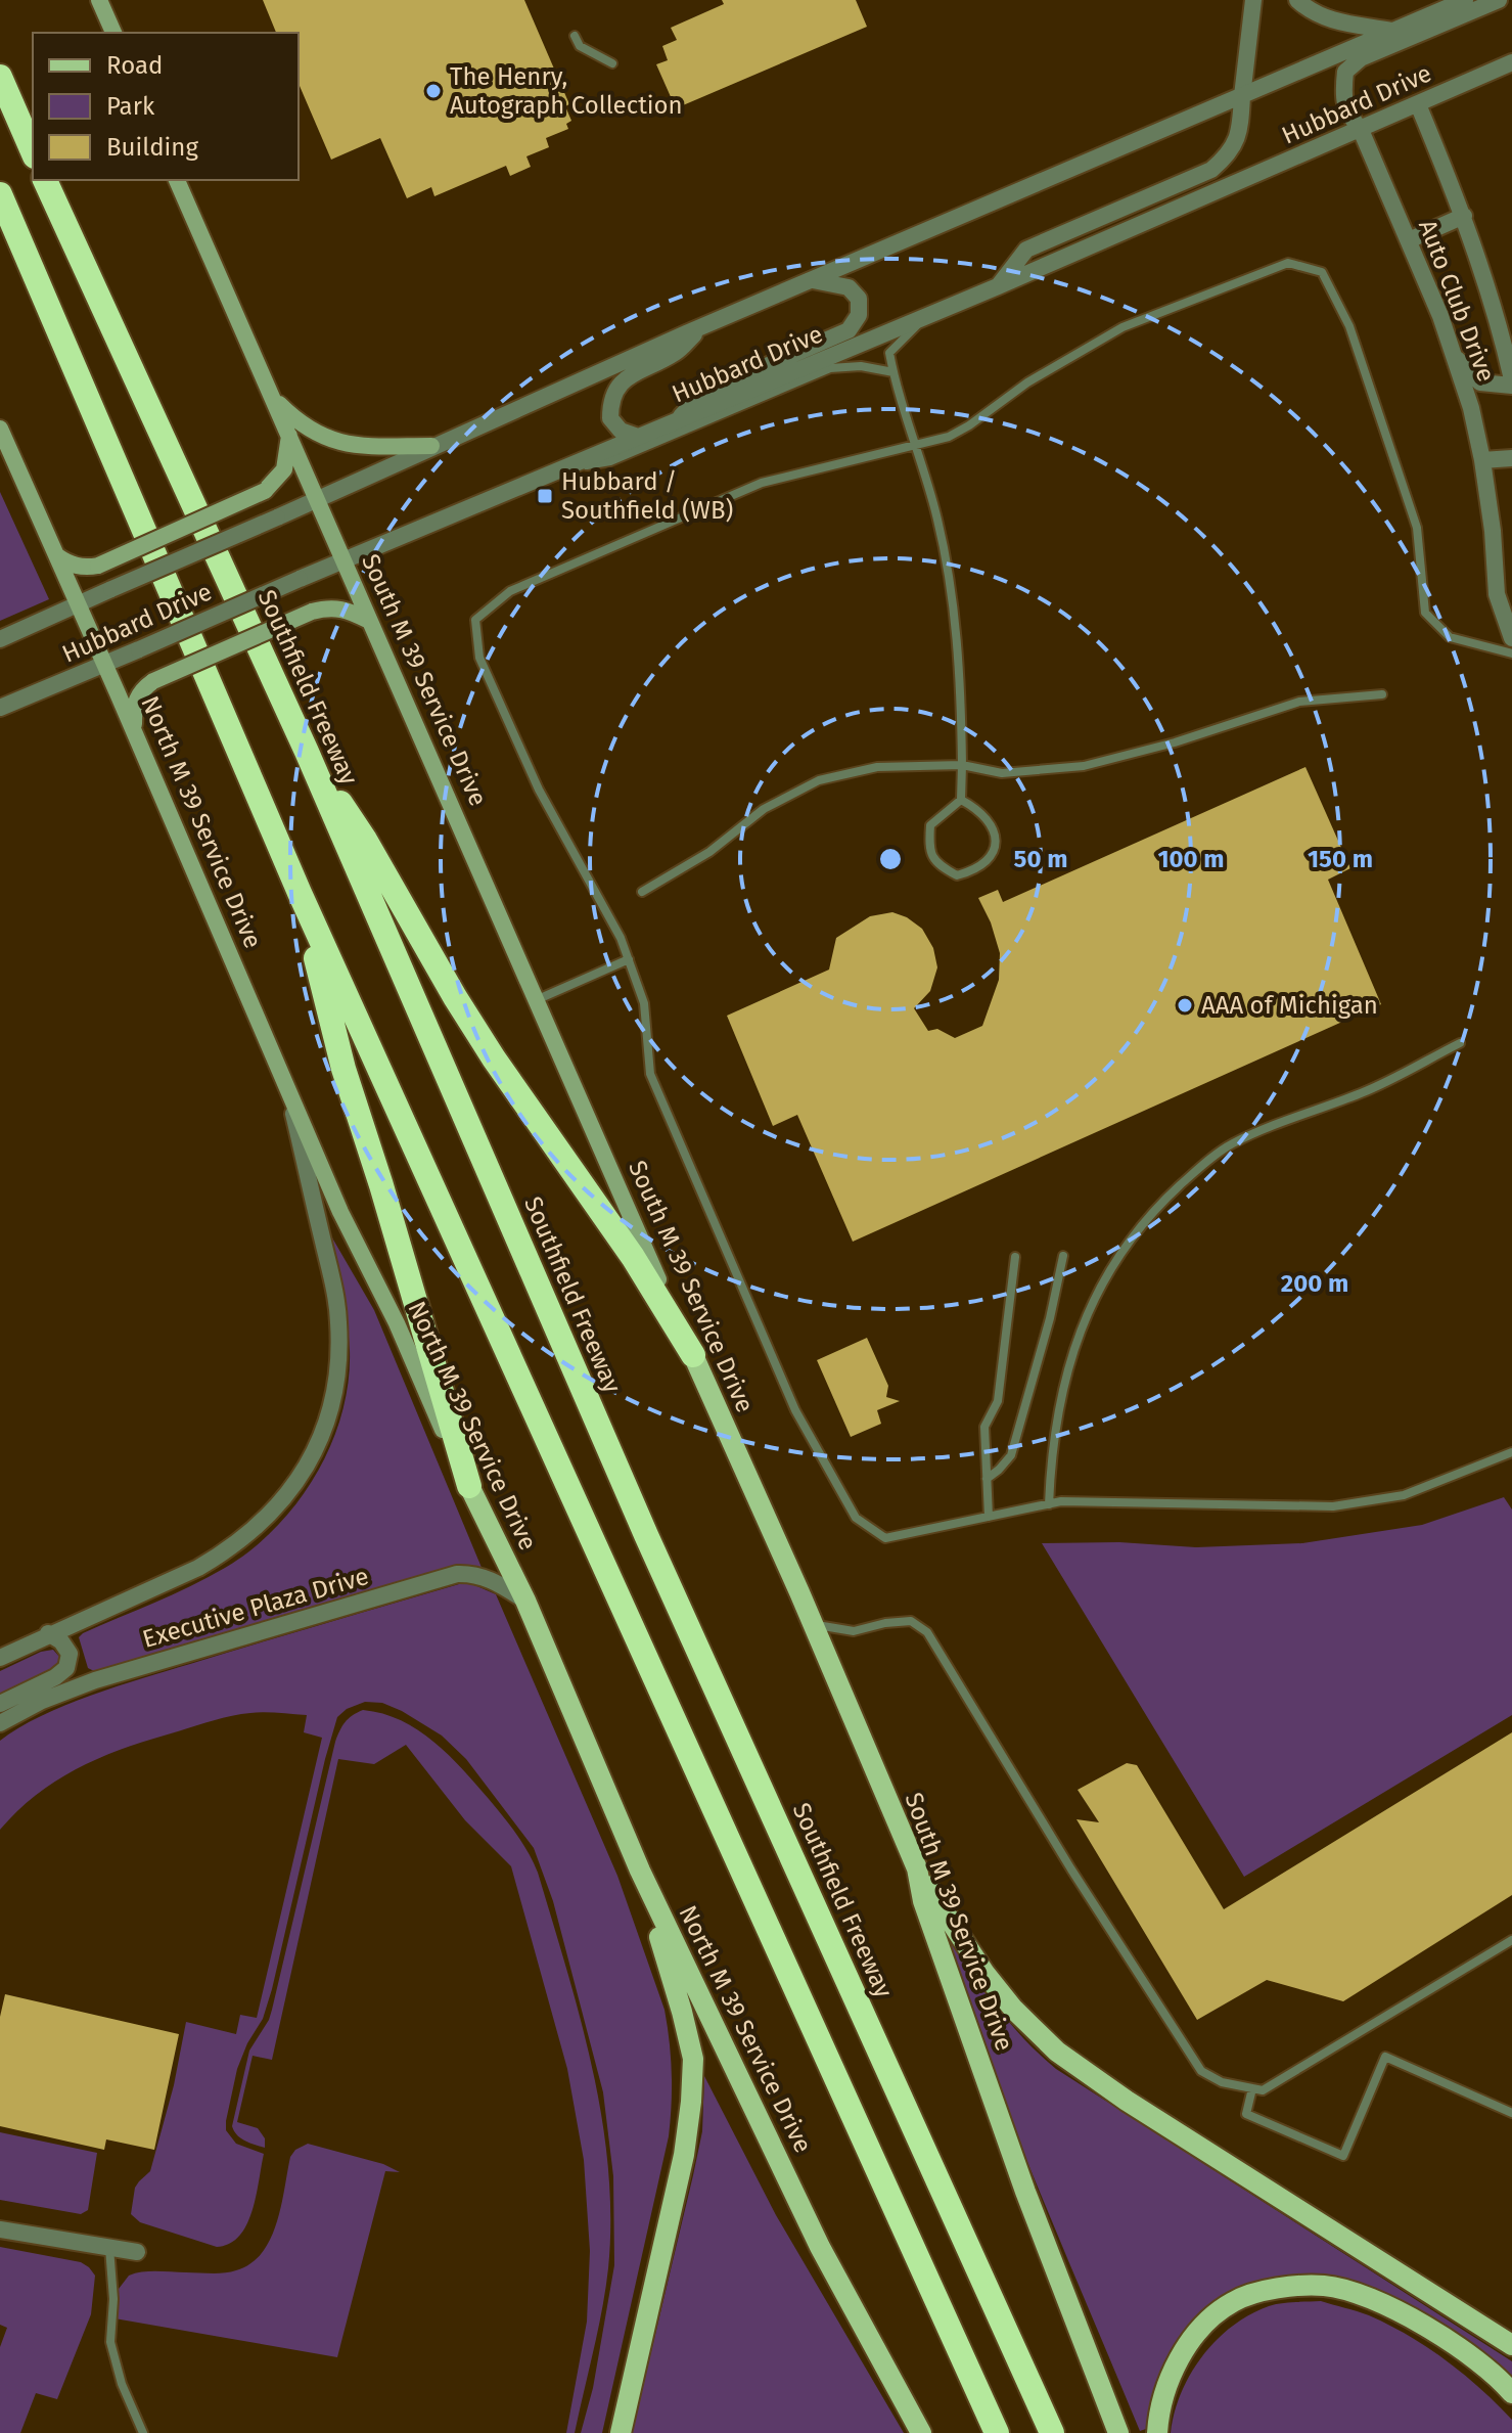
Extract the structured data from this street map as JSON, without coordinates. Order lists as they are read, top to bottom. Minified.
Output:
{"streets":{"highway":["Southfield Freeway"],"main road":["South M 39 Service Drive","North M 39 Service Drive"],"street":["Hubbard Drive","Auto Club Drive","Executive Plaza Drive"]},"crossings":[["Hubbard Drive","Auto Club Drive"],["Hubbard Drive","South M 39 Service Drive"],["Hubbard Drive","North M 39 Service Drive"],["North M 39 Service Drive","Executive Plaza Drive"]],"places":{"other":["The Henry, Autograph Collection","AAA of Michigan"],"transit":["Hubbard / Southfield (WB)"]},"legend":["Road","Park","Building"],"rings":["50 m","100 m","150 m","200 m"]}
